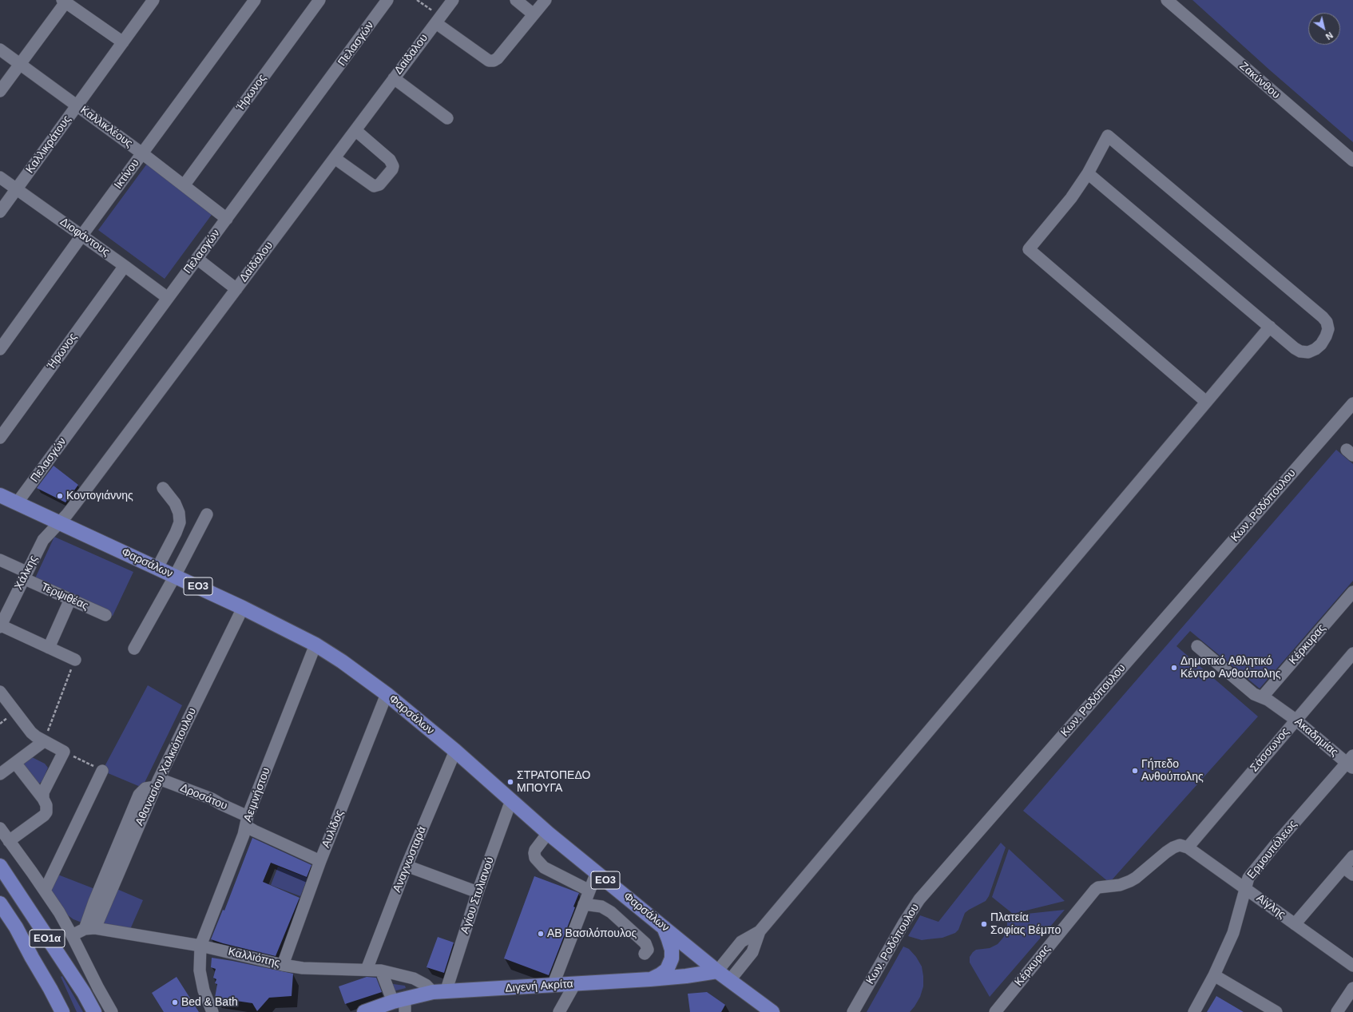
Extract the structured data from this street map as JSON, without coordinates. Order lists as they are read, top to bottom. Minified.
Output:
{"streets":{"main road":["Φαρσάλων","ΕΟ3","ΕΟ1α","Διγενή Ακρίτα"],"street":["Πελασγών","Δαίδαλου","Ζακύνθου","Ήρωνος","Καλλικλέους","Καλλικράτους","Ικτίνου","Διοφάντους","Κων. Ροδόπουλου","Χάλκης","Τερψιθέας","Κέρκυρας","Ακαδημίας","Σάσσωνος","Αθανασίου Χαλκιόπουλου","Αειμνήστου","Δροσάτου","Αυλίδος","Ερμουπόλεως","Αναγνωσταρά","Αγίου Στυλιανού","Αίγλης","Καλλιόπης"]},"crossings":[["Πελασγών","Καλλικλέους"],["Πελασγών","Διοφάντους"],["Πελασγών","Φαρσάλων"],["Δαίδαλου","Φαρσάλων"],["Δαίδαλου","Χάλκης"],["Ήρωνος","Καλλικλέους"],["Ήρωνος","Διοφάντους"],["Καλλικλέους","Καλλικράτους"],["Καλλικλέους","Ικτίνου"],["Καλλικράτους","Διοφάντους"],["Ικτίνου","Διοφάντους"],["Φαρσάλων","Χάλκης"],["Φαρσάλων","Αθανασίου Χαλκιόπουλου"],["Φαρσάλων","Αειμνήστου"],["Φαρσάλων","Αυλίδος"],["Φαρσάλων","Αναγνωσταρά"],["Φαρσάλων","Αγίου Στυλιανού"],["Φαρσάλων","Διγενή Ακρίτα"],["Χάλκης","Τερψιθέας"],["Κέρκυρας","Ακαδημίας"],["Κέρκυρας","Σάσσωνος"],["Κέρκυρας","Αίγλης"],["Ακαδημίας","Σάσσωνος"],["Ακαδημίας","Ερμουπόλεως"],["Σάσσωνος","Αίγλης"],["Αθανασίου Χαλκιόπουλου","Δροσάτου"],["Αθανασίου Χαλκιόπουλου","Καλλιόπης"],["Αειμνήστου","Δροσάτου"],["Αειμνήστου","Καλλιόπης"],["Δροσάτου","Αυλίδος"],["Αυλίδος","Καλλιόπης"],["Ερμουπόλεως","Αίγλης"],["Αναγνωσταρά","Καλλιόπης"],["Αγίου Στυλιανού","Καλλιόπης"],["Αγίου Στυλιανού","Διγενή Ακρίτα"],["Καλλιόπης","Διγενή Ακρίτα"]],"places":["Κοντογιάννης","Δημοτικό Αθλητικό Κέντρο Ανθούπολης","Γήπεδο Ανθούπολης","ΣΤΡΑΤΟΠΕΔΟ ΜΠΟΥΓΑ","Πλατεία Σοφίας Βέμπο","ΑΒ Βασιλόπουλος","Bed & Bath"],"north":"bottom right"}
